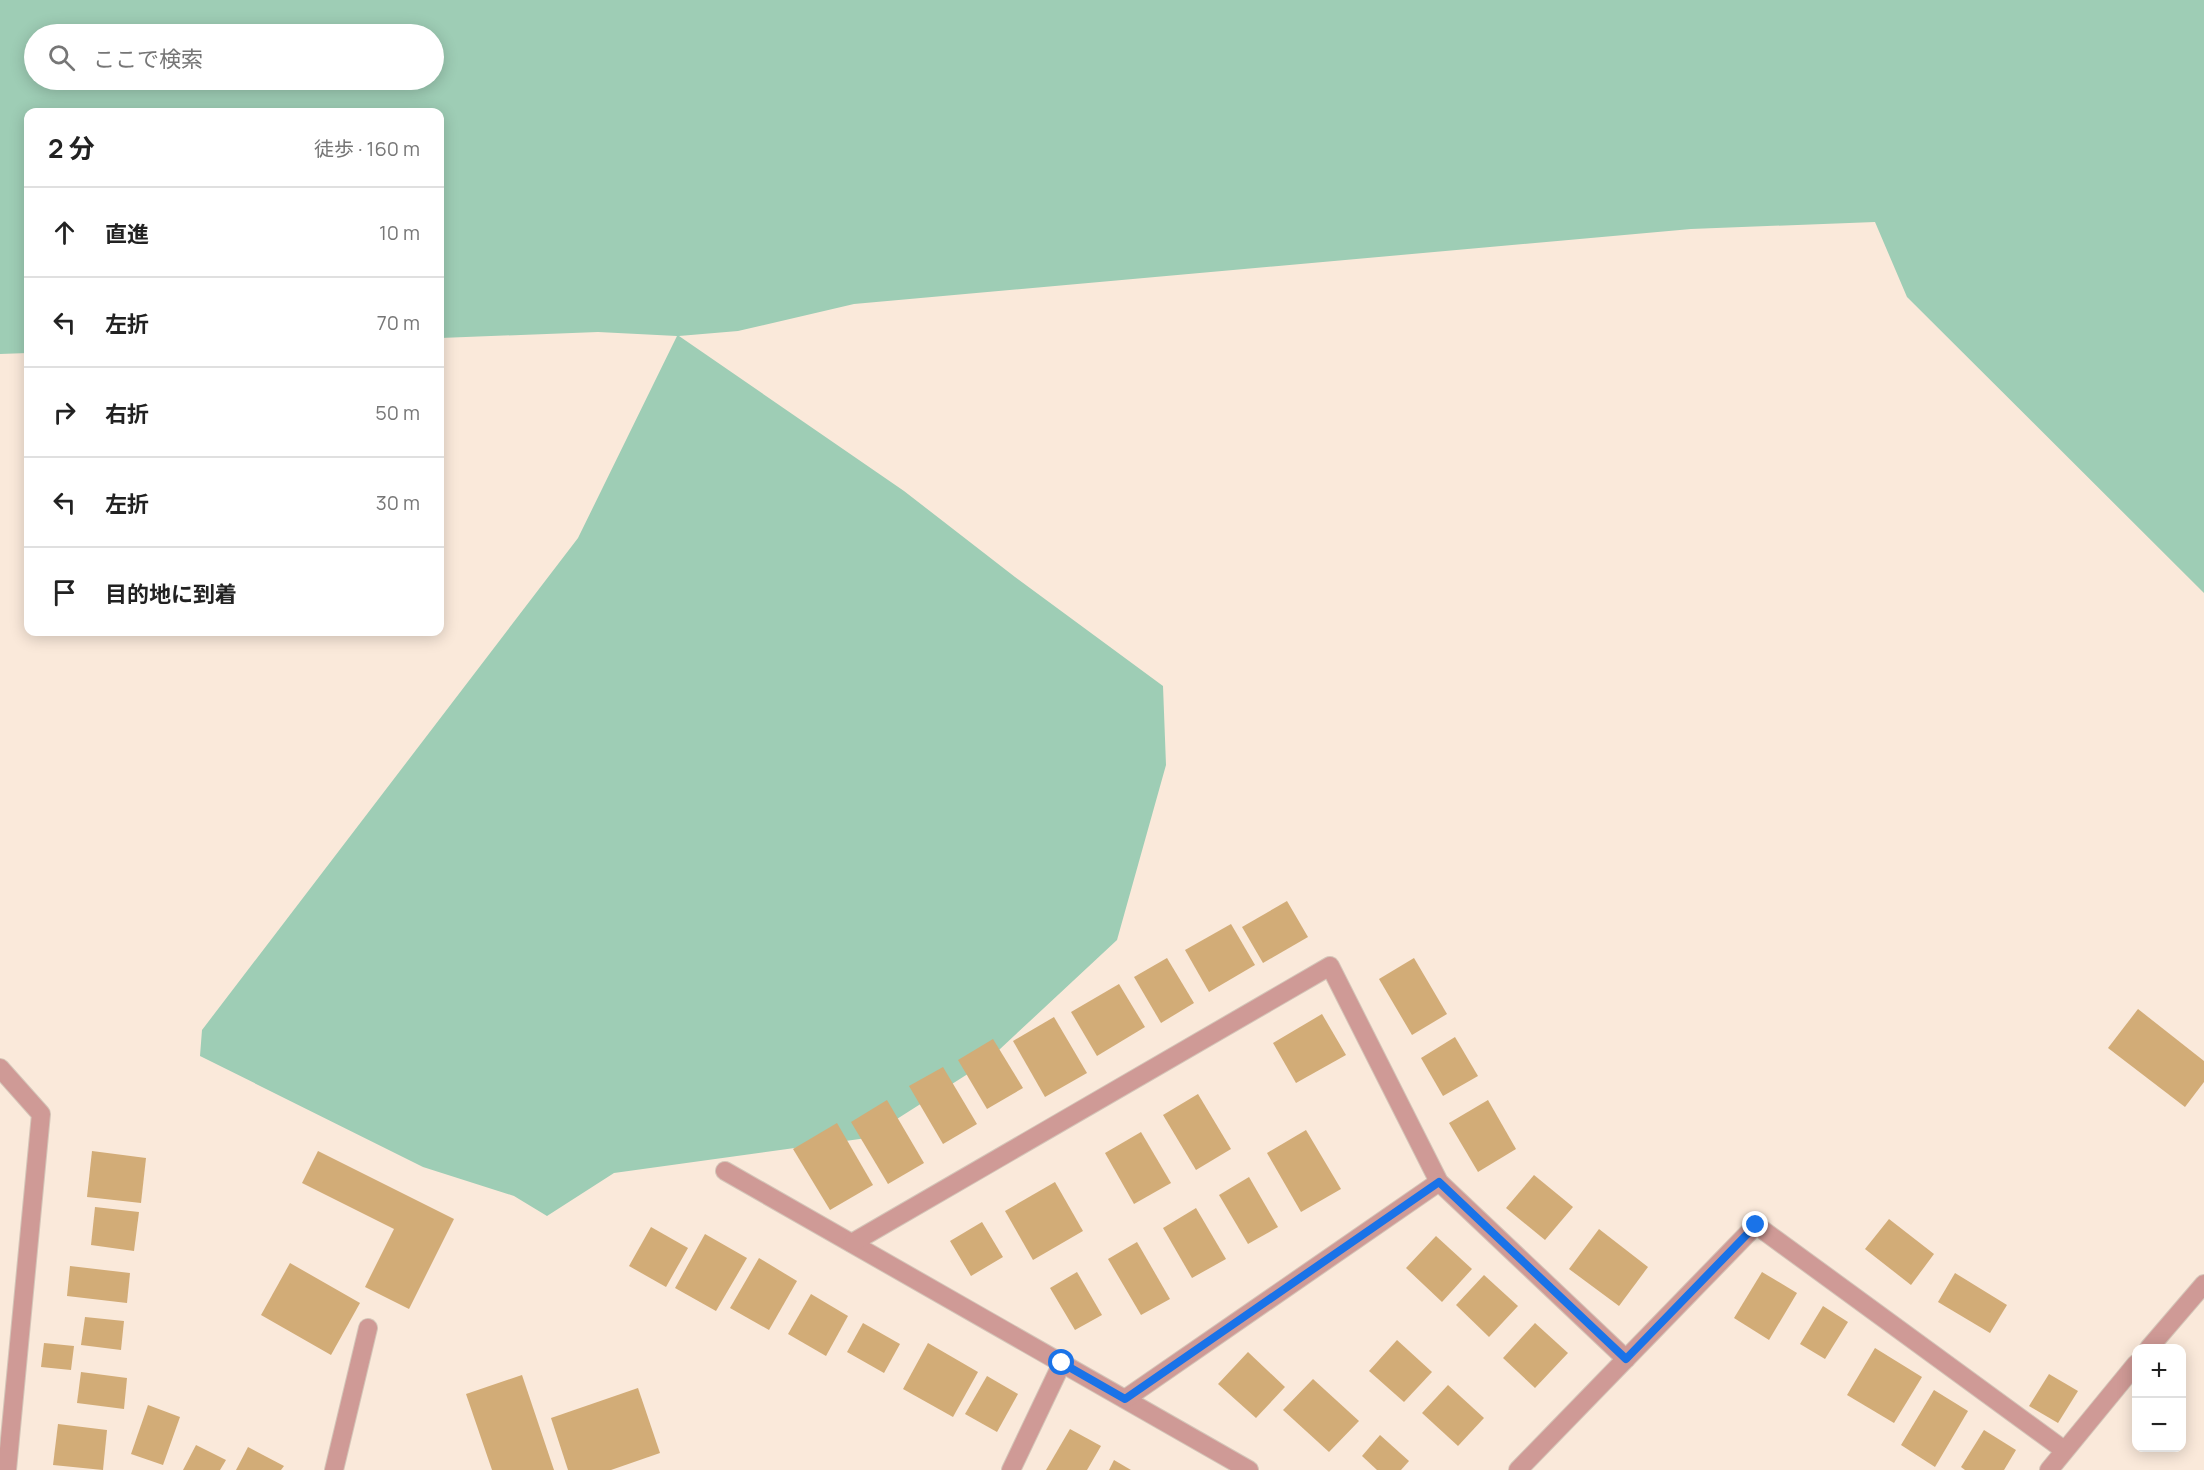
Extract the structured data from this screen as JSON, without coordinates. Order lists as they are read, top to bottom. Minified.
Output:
{"page":{"search":"ここで検索","heading":["2 分","徒歩 · 160 m"],"list":[["直進","10 m"],["左折","70 m"],["右折","50 m"],["左折","30 m"],"目的地に到着"],"map_buttons":["+","−"]}}
